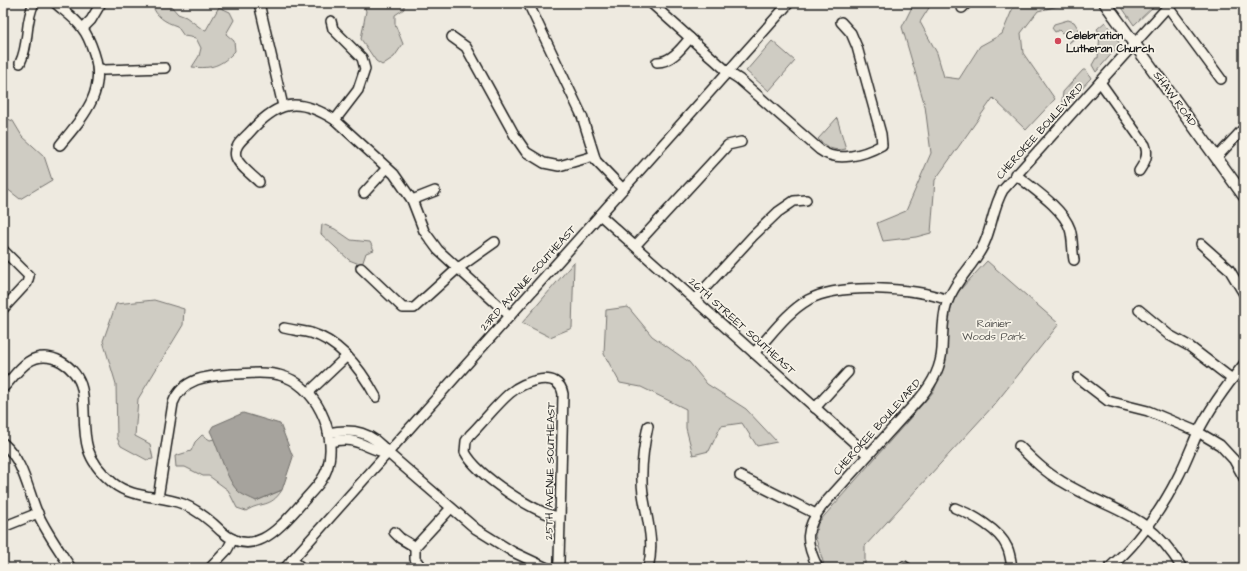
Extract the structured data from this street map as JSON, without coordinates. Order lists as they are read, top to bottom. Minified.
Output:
{"streets":{"main road":["SHAW ROAD"],"street":["CHEROKEE BOULEVARD","23RD AVENUE SOUTHEAST","26TH STREET SOUTHEAST","25TH AVENUE SOUTHEAST"]},"crossings":[["SHAW ROAD","CHEROKEE BOULEVARD"],["CHEROKEE BOULEVARD","26TH STREET SOUTHEAST"],["23RD AVENUE SOUTHEAST","26TH STREET SOUTHEAST"]],"parks":["Rainier Woods Park"],"places":["Celebration Lutheran Church"]}
